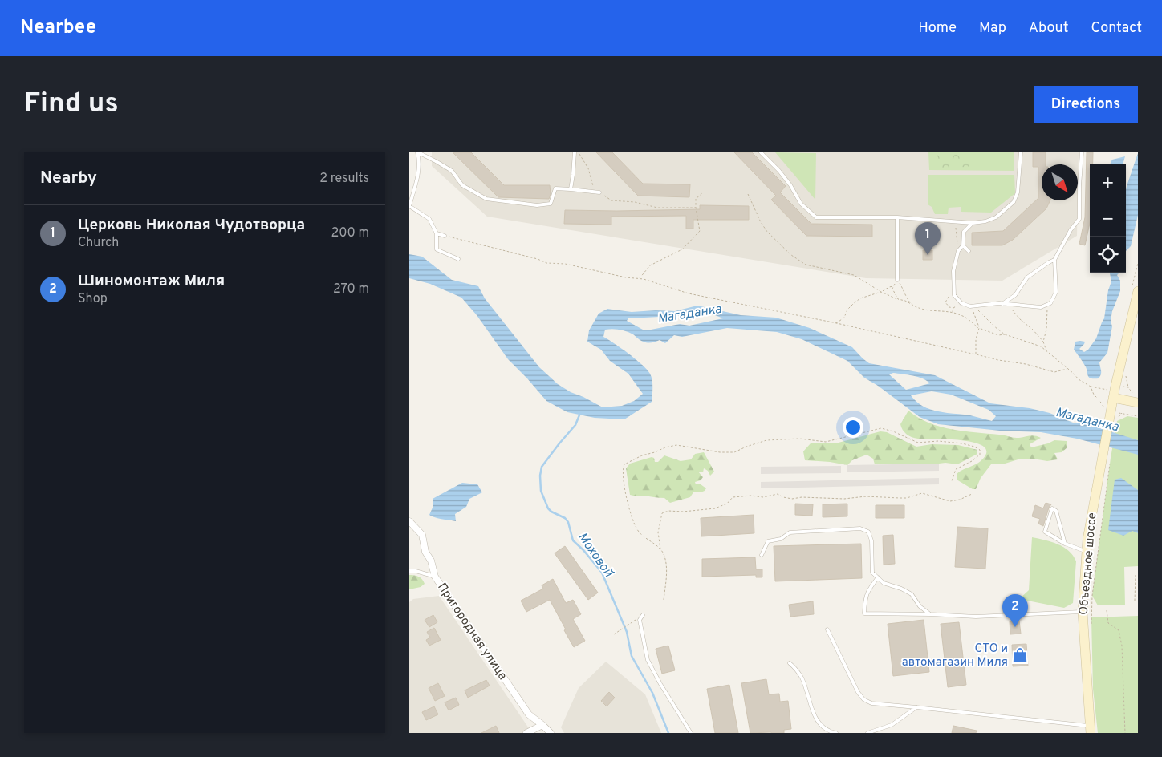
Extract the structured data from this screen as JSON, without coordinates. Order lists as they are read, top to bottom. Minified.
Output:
{"streets":{"street":["Объездное шоссе","Пригородная улица"]},"water":["Магаданка","Моховой"],"places":{"shop":["СТО и автомагазин Миля"]},"north":"bottom right","page":{"header":"Nearbee","nav":["Home","Map","About","Contact"],"buttons":"Directions","title":"Find us","heading":["Nearby","2 results"],"map_buttons":["+","−"],"list":[{"mark":"1","name":"Церковь Николая Чудотворца","note":"Church","value":"200 m"},{"mark":"2","name":"Шиномонтаж Миля","note":"Shop","value":"270 m"}],"pins":["1","2"]}}
